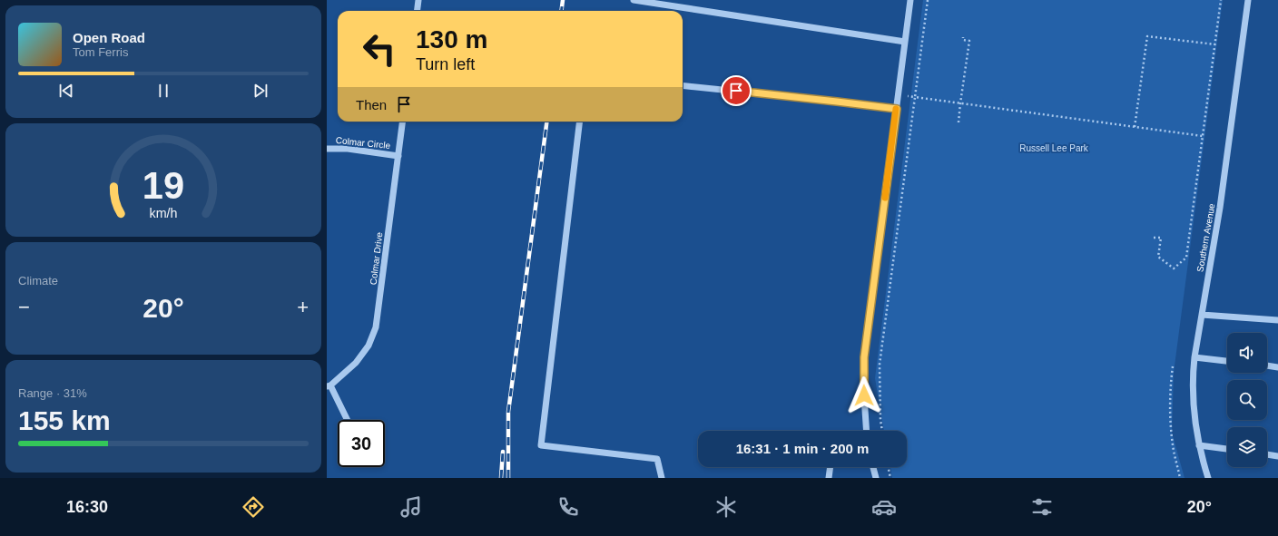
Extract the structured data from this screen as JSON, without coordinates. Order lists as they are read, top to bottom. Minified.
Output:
{"streets":{"street":["Colmar Circle","Southern Avenue","Colmar Drive"]},"crossings":[["Colmar Circle","Colmar Drive"]],"parks":["Russell Lee Park"],"page":{"turn":["130 m","Turn left"],"song":["Open Road","Tom Ferris"],"then":"Then","tile":["Climate",["Range · 31%","155 km"]],"heat":["−","20°","+"],"limit":"30","trip":"16:31 · 1 min · 200 m","tabs":["16:30","20°"],"gauge":["19","km/h"]}}
